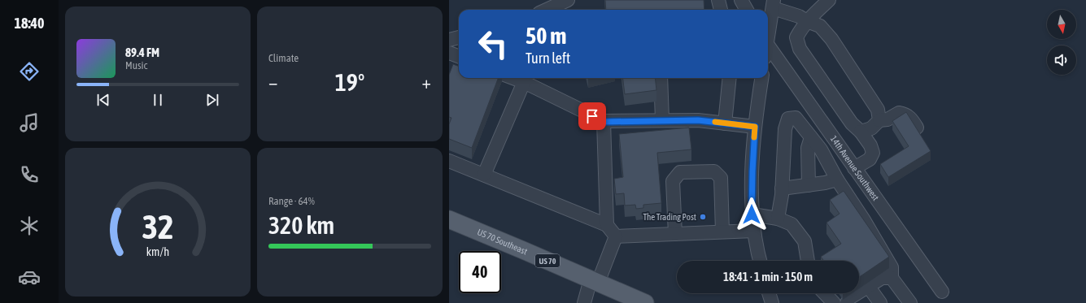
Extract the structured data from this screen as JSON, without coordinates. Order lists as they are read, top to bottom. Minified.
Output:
{"streets":{"main road":["US 70 Southeast","US 70"],"street":["14th Avenue Southwest"]},"places":["The Trading Post"],"north":"bottom","page":{"tabs":"18:40","tile":["Climate",["Range · 64%","320 km"]],"turn":["50 m","Turn left"],"song":["89.4 FM","Music"],"heat":["−","19°","+"],"limit":"40","trip":"18:41 · 1 min · 150 m","gauge":["32","km/h"]}}
